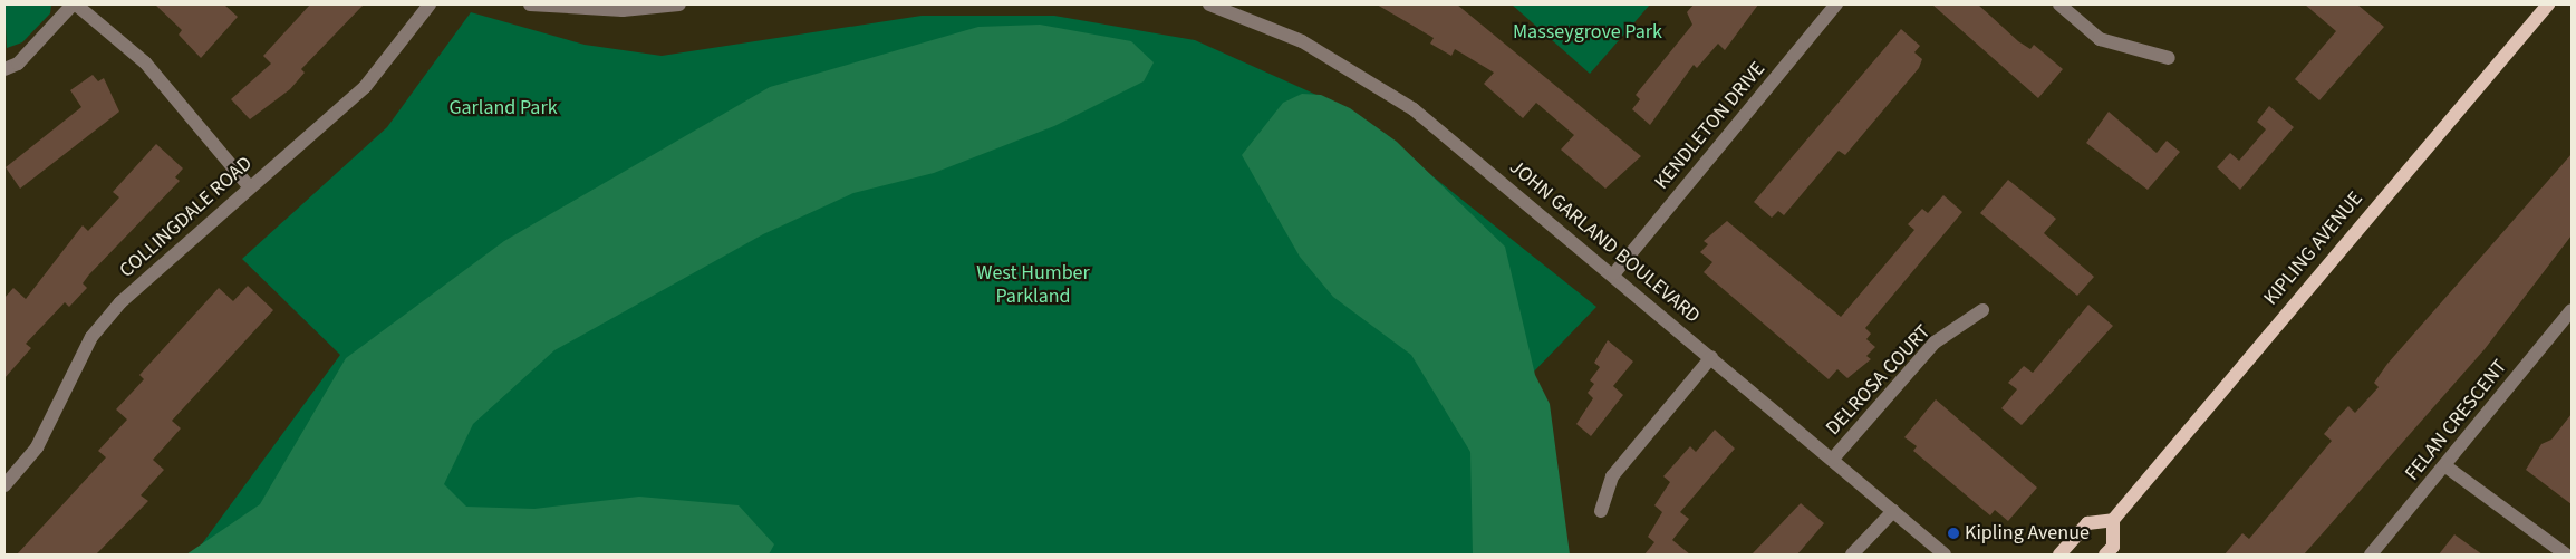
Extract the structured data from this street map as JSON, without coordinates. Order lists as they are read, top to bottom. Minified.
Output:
{"streets":{"main road":["KIPLING AVENUE"],"street":["KENDLETON DRIVE","COLLINGDALE ROAD","JOHN GARLAND BOULEVARD","DELROSA COURT","FELAN CRESCENT"]},"crossings":[["KENDLETON DRIVE","JOHN GARLAND BOULEVARD"],["JOHN GARLAND BOULEVARD","DELROSA COURT"]],"parks":["Masseygrove Park","Garland Park","West Humber Parkland"],"places":["Kipling Avenue"]}
